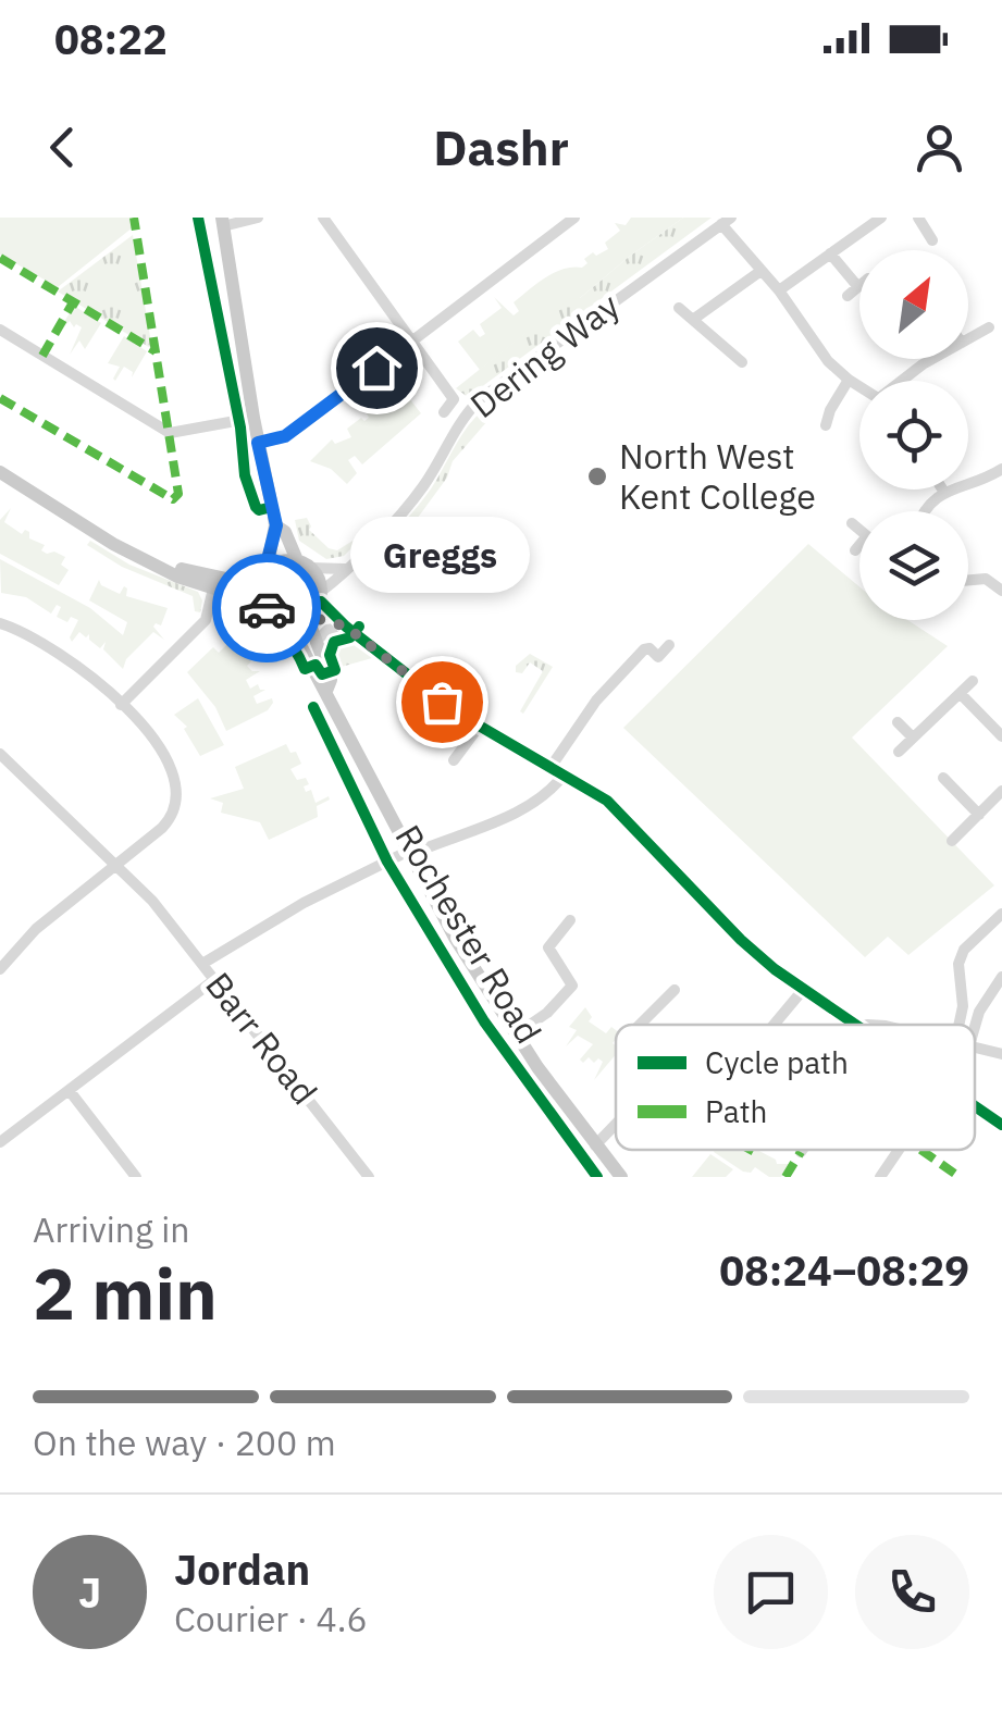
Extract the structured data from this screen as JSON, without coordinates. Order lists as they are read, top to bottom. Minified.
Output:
{"streets":{"main road":["Rochester Road"],"street":["Dering Way","Barr Road"]},"crossings":[["Dering Way","Rochester Road"]],"places":["North West Kent College","Greggs"],"legend":["Cycle path","Path"],"north":"top right","page":{"status":"08:22","header":"Dashr","bubble":"Greggs","heading":["2 min","Arriving in","08:24–08:29"],"panel":["Jordan","Courier · 4.6"],"bar":"On the way · 200 m","round":"J"}}
